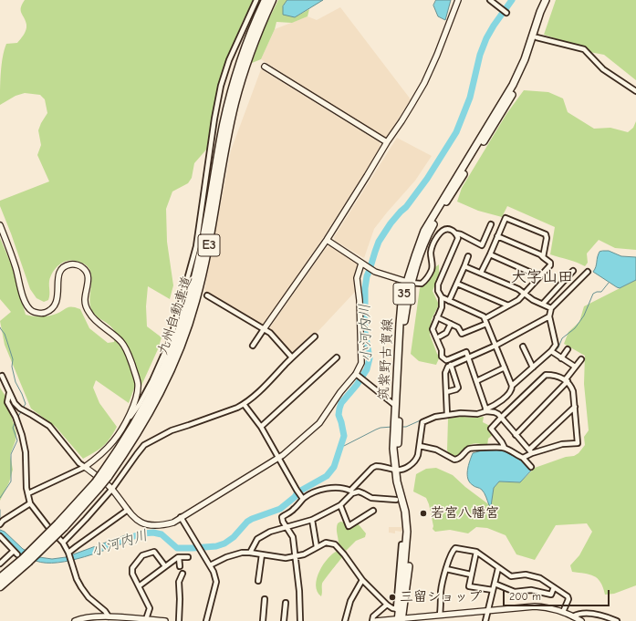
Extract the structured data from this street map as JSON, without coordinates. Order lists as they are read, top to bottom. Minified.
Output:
{"streets":{"highway":["E3","九州自動車道"],"main road":["35","筑紫野古賀線"]},"districts":["大字山田"],"water":["小河内川"],"places":["若宮八幡宮","三留ショップ"],"scale_bar":"200 m"}
